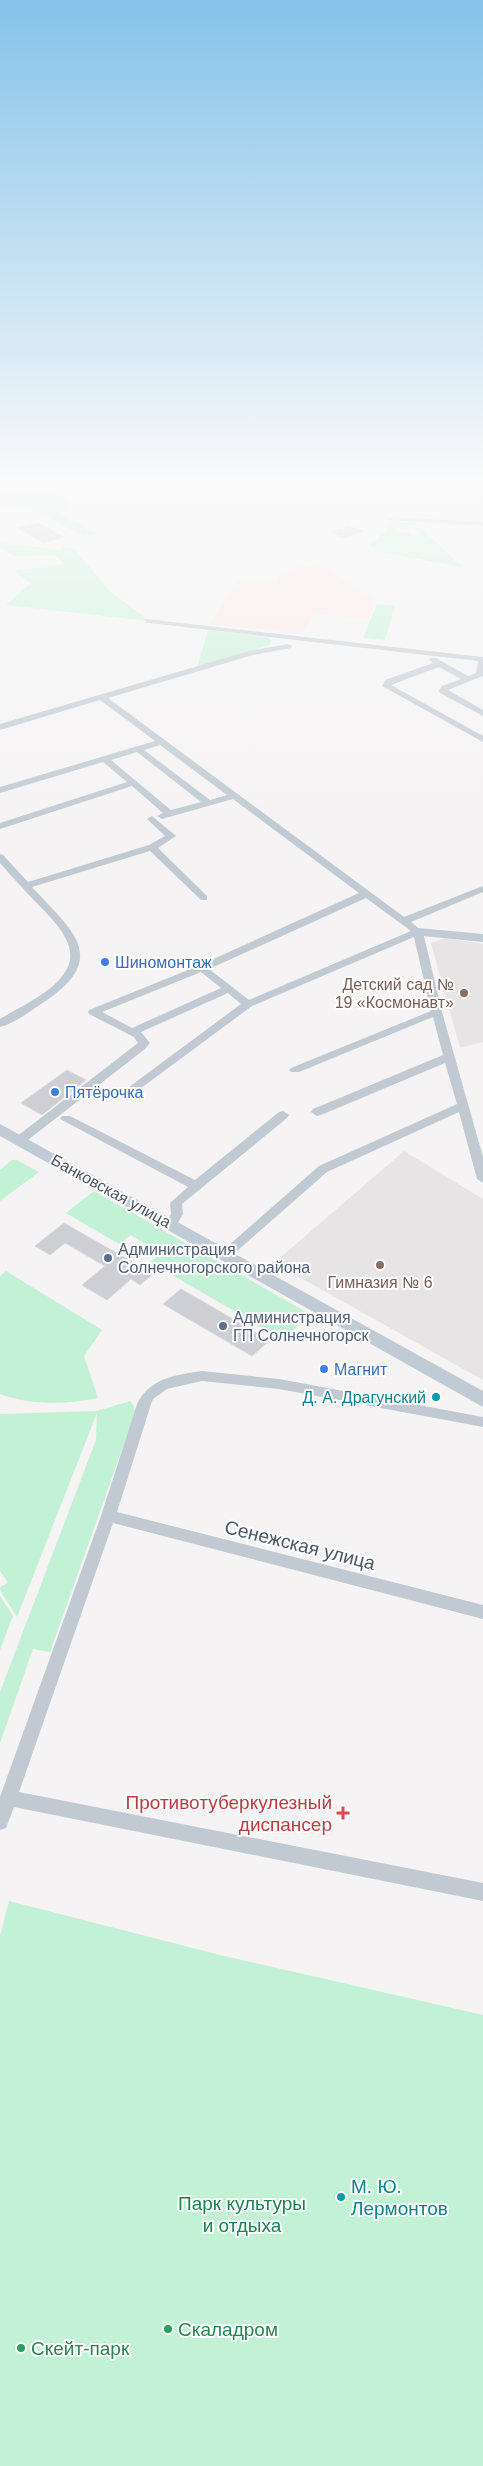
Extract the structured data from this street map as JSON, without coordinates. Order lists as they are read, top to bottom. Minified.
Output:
{"streets":{"street":["Банковская улица","Сенежская улица"]},"parks":["Парк культуры и отдыха"],"places":{"other":["Шиномонтаж","Детский сад № 19 «Космонавт»","Пятёрочка","Администрация Солнечногорского района","Гимназия № 6","Администрация ГП Солнечногорск","Магнит","Д. А. Драгунский","М. Ю. Лермонтов","Скаладром","Скейт-парк"],"health":["Противотуберкулезный диспансер"]}}
